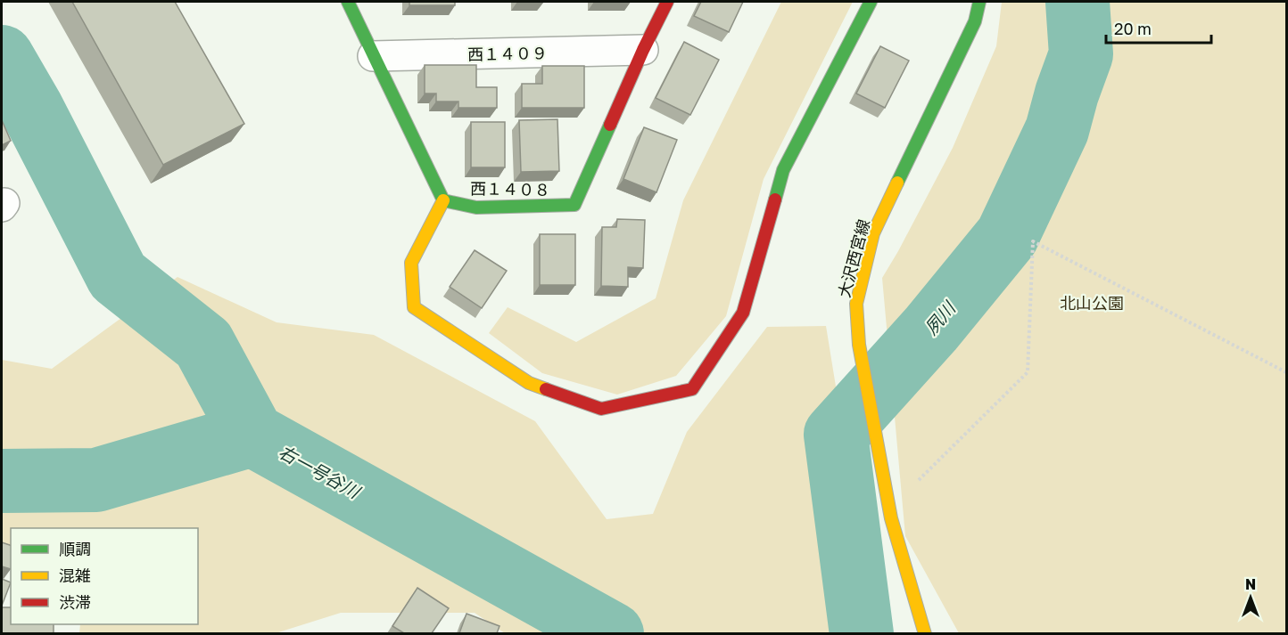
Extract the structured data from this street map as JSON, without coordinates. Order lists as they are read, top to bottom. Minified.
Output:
{"streets":{"street":["西１４０９","西１４０８","大沢西宮線"]},"crossings":[["西１４０９","西１４０８"]],"water":["夙川","右一号谷川"],"parks":["北山公園"],"legend":["順調","混雑","渋滞"],"scale_bar":"20 m","north":"top"}
